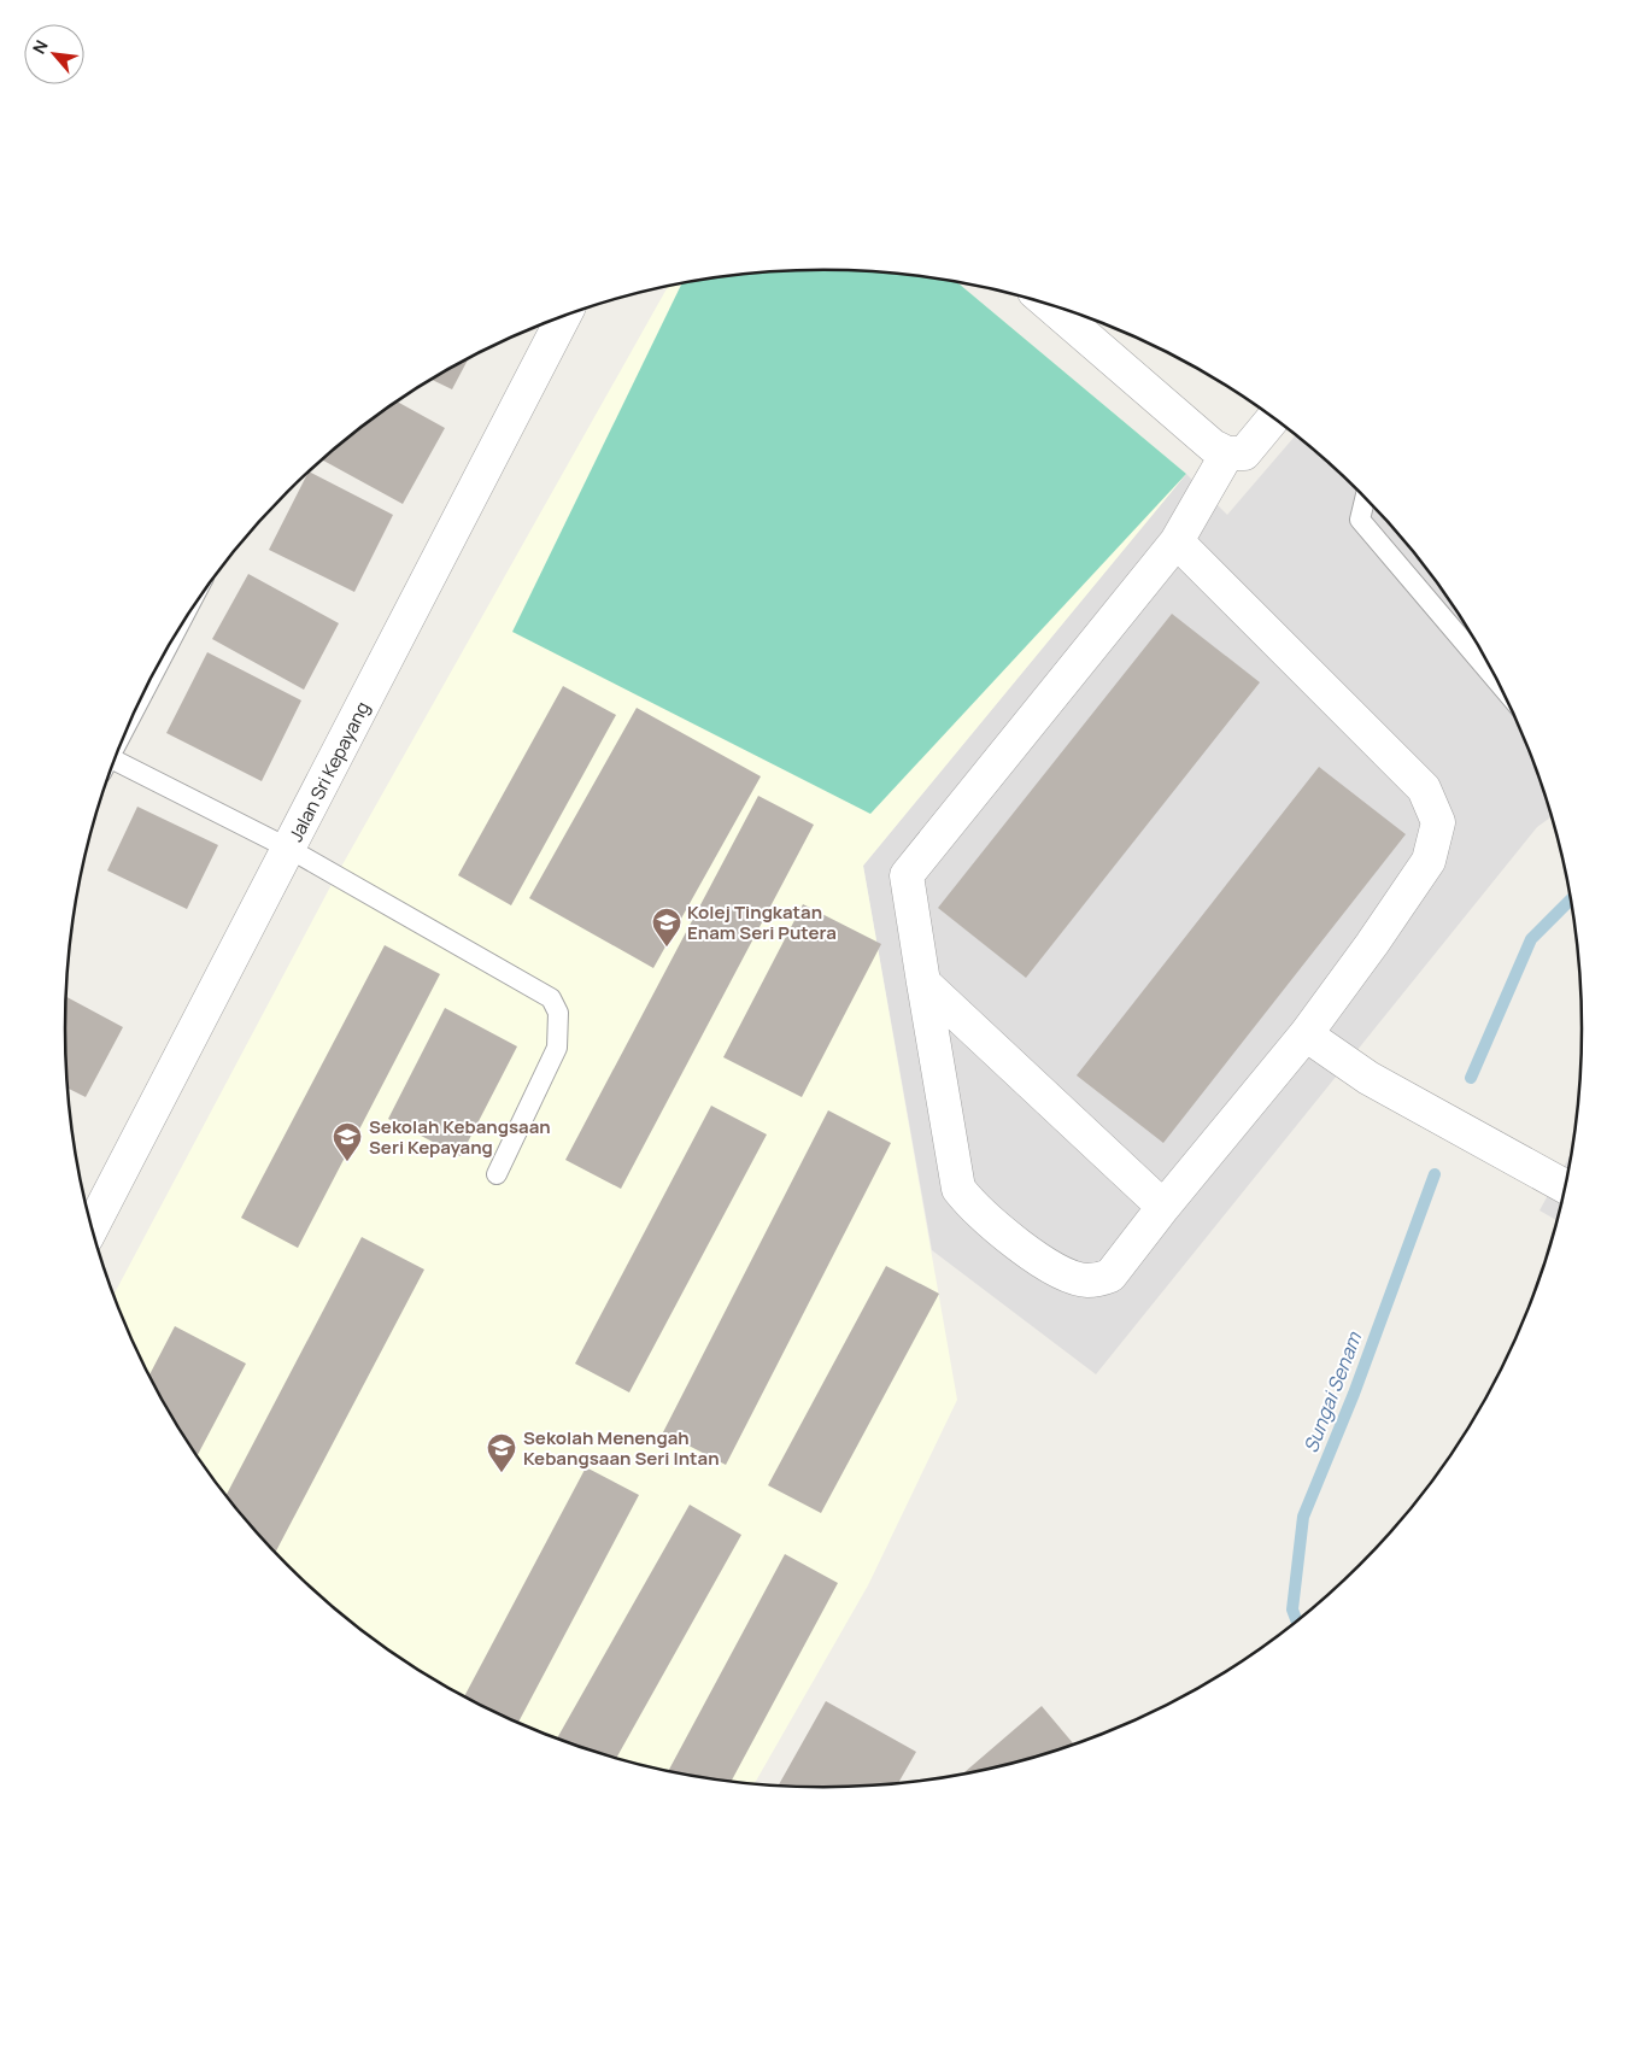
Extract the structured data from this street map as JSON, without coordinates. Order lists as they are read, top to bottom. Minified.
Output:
{"streets":{"street":["Jalan Sri Kepayang"]},"water":["Sungai Senam"],"places":{"school or university":["Kolej Tingkatan Enam Seri Putera","Sekolah Kebangsaan Seri Kepayang","Sekolah Menengah Kebangsaan Seri Intan"]},"north":"top left"}
